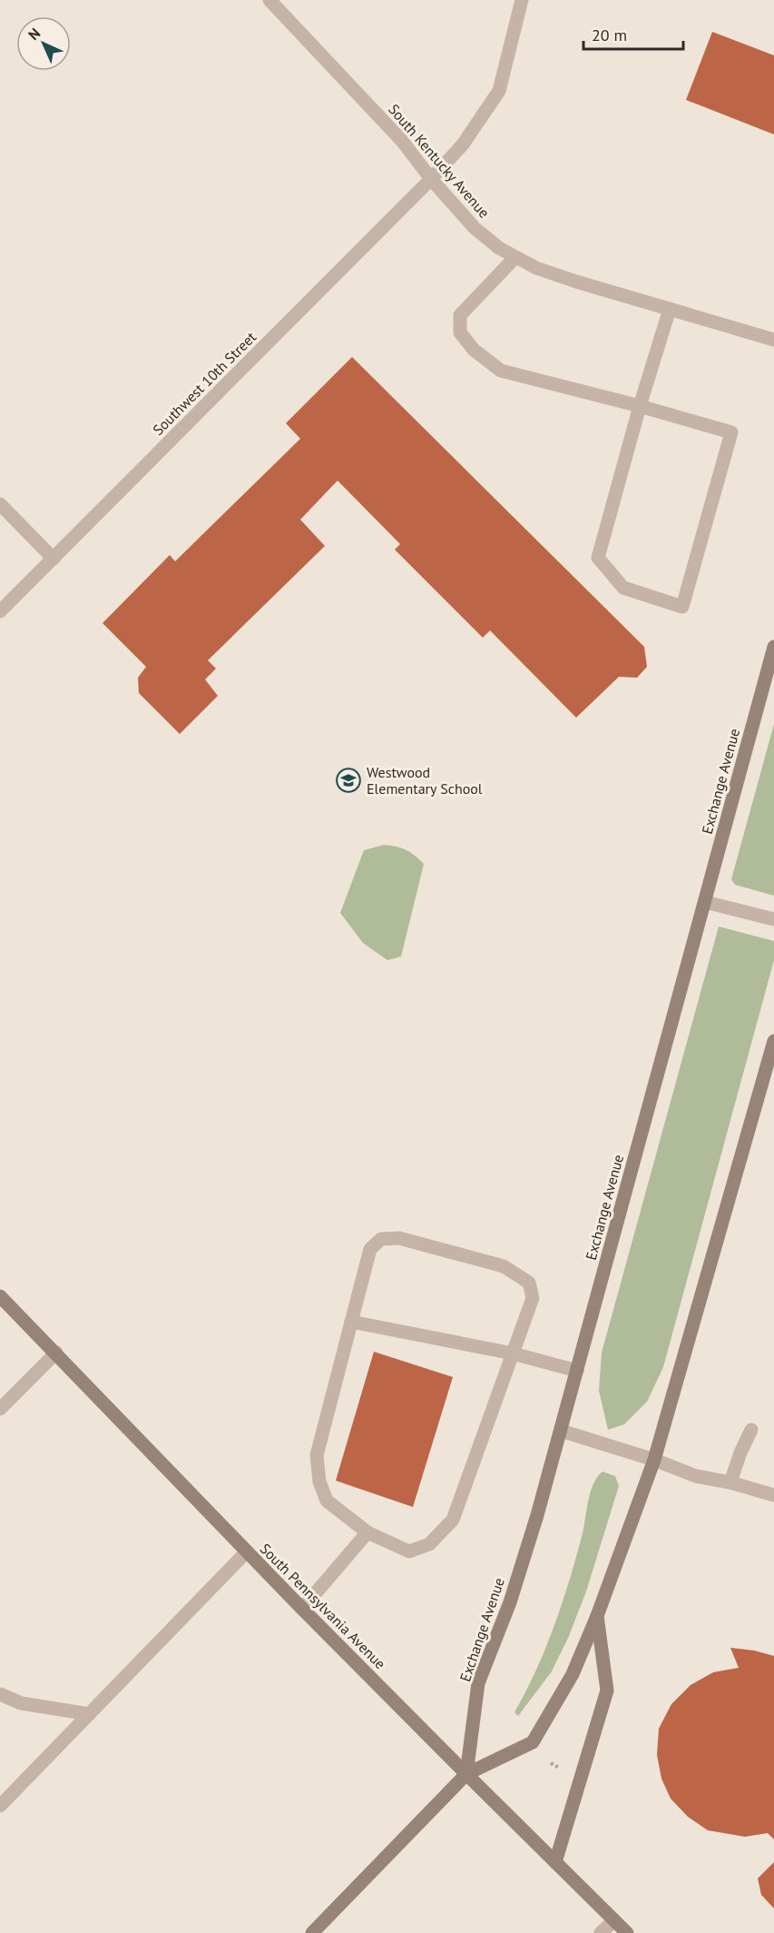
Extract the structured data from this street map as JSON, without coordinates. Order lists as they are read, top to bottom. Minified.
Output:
{"streets":{"main road":["Exchange Avenue","South Pennsylvania Avenue"],"street":["South Kentucky Avenue","Southwest 10th Street"]},"crossings":[["South Kentucky Avenue","Southwest 10th Street"],["Exchange Avenue","South Pennsylvania Avenue"]],"places":{"school or university":["Westwood Elementary School"]},"scale_bar":"20 m","north":"top left"}
